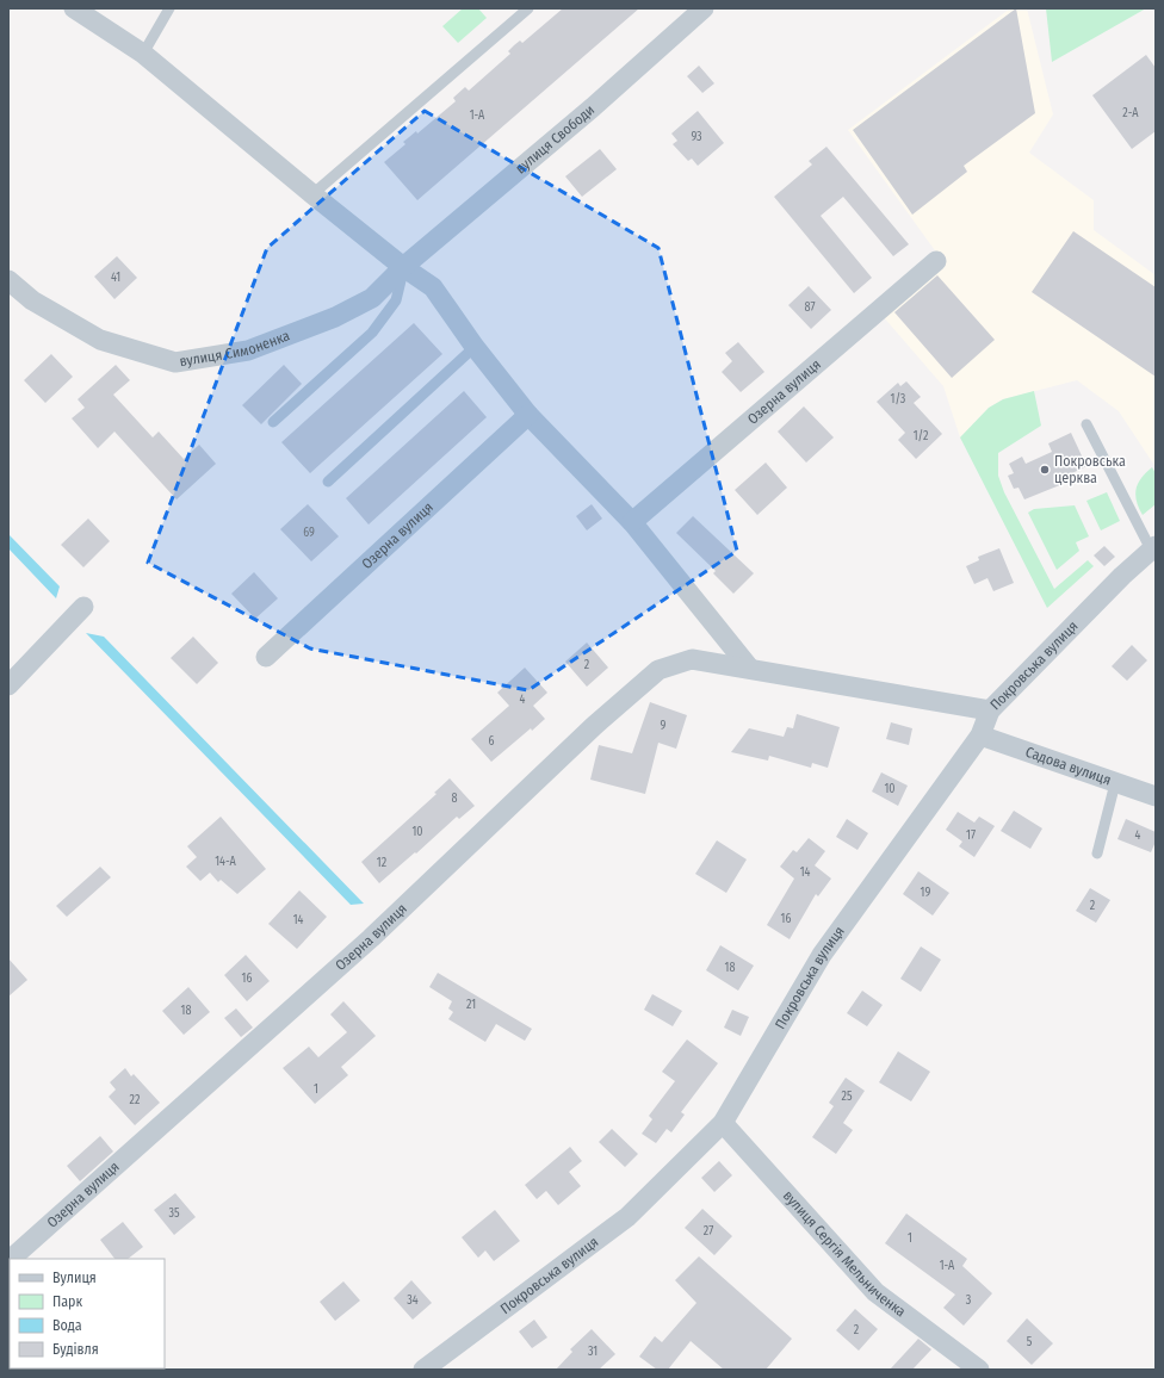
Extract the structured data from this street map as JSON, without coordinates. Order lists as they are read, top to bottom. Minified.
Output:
{"streets":{"street":["вулиця Свободи","вулиця Симоненка","Озерна вулиця","Покровська вулиця","Садова вулиця","вулиця Сергія Мельниченка"]},"crossings":[["вулиця Свободи","вулиця Симоненка"],["Озерна вулиця","Покровська вулиця"],["Покровська вулиця","Садова вулиця"],["Покровська вулиця","вулиця Сергія Мельниченка"]],"places":["Покровська церква"],"house_numbers":["2-А","1-А","93","41","87","1/3","1/2","69","2","4","9","6","10","8","10","17","4","14-А","12","14","19","2","16","14","18","16","21","18","1","25","22","35","27","1","1-А","34","3","2","5","31"],"legend":["Вулиця","Парк","Вода","Будівля"]}
